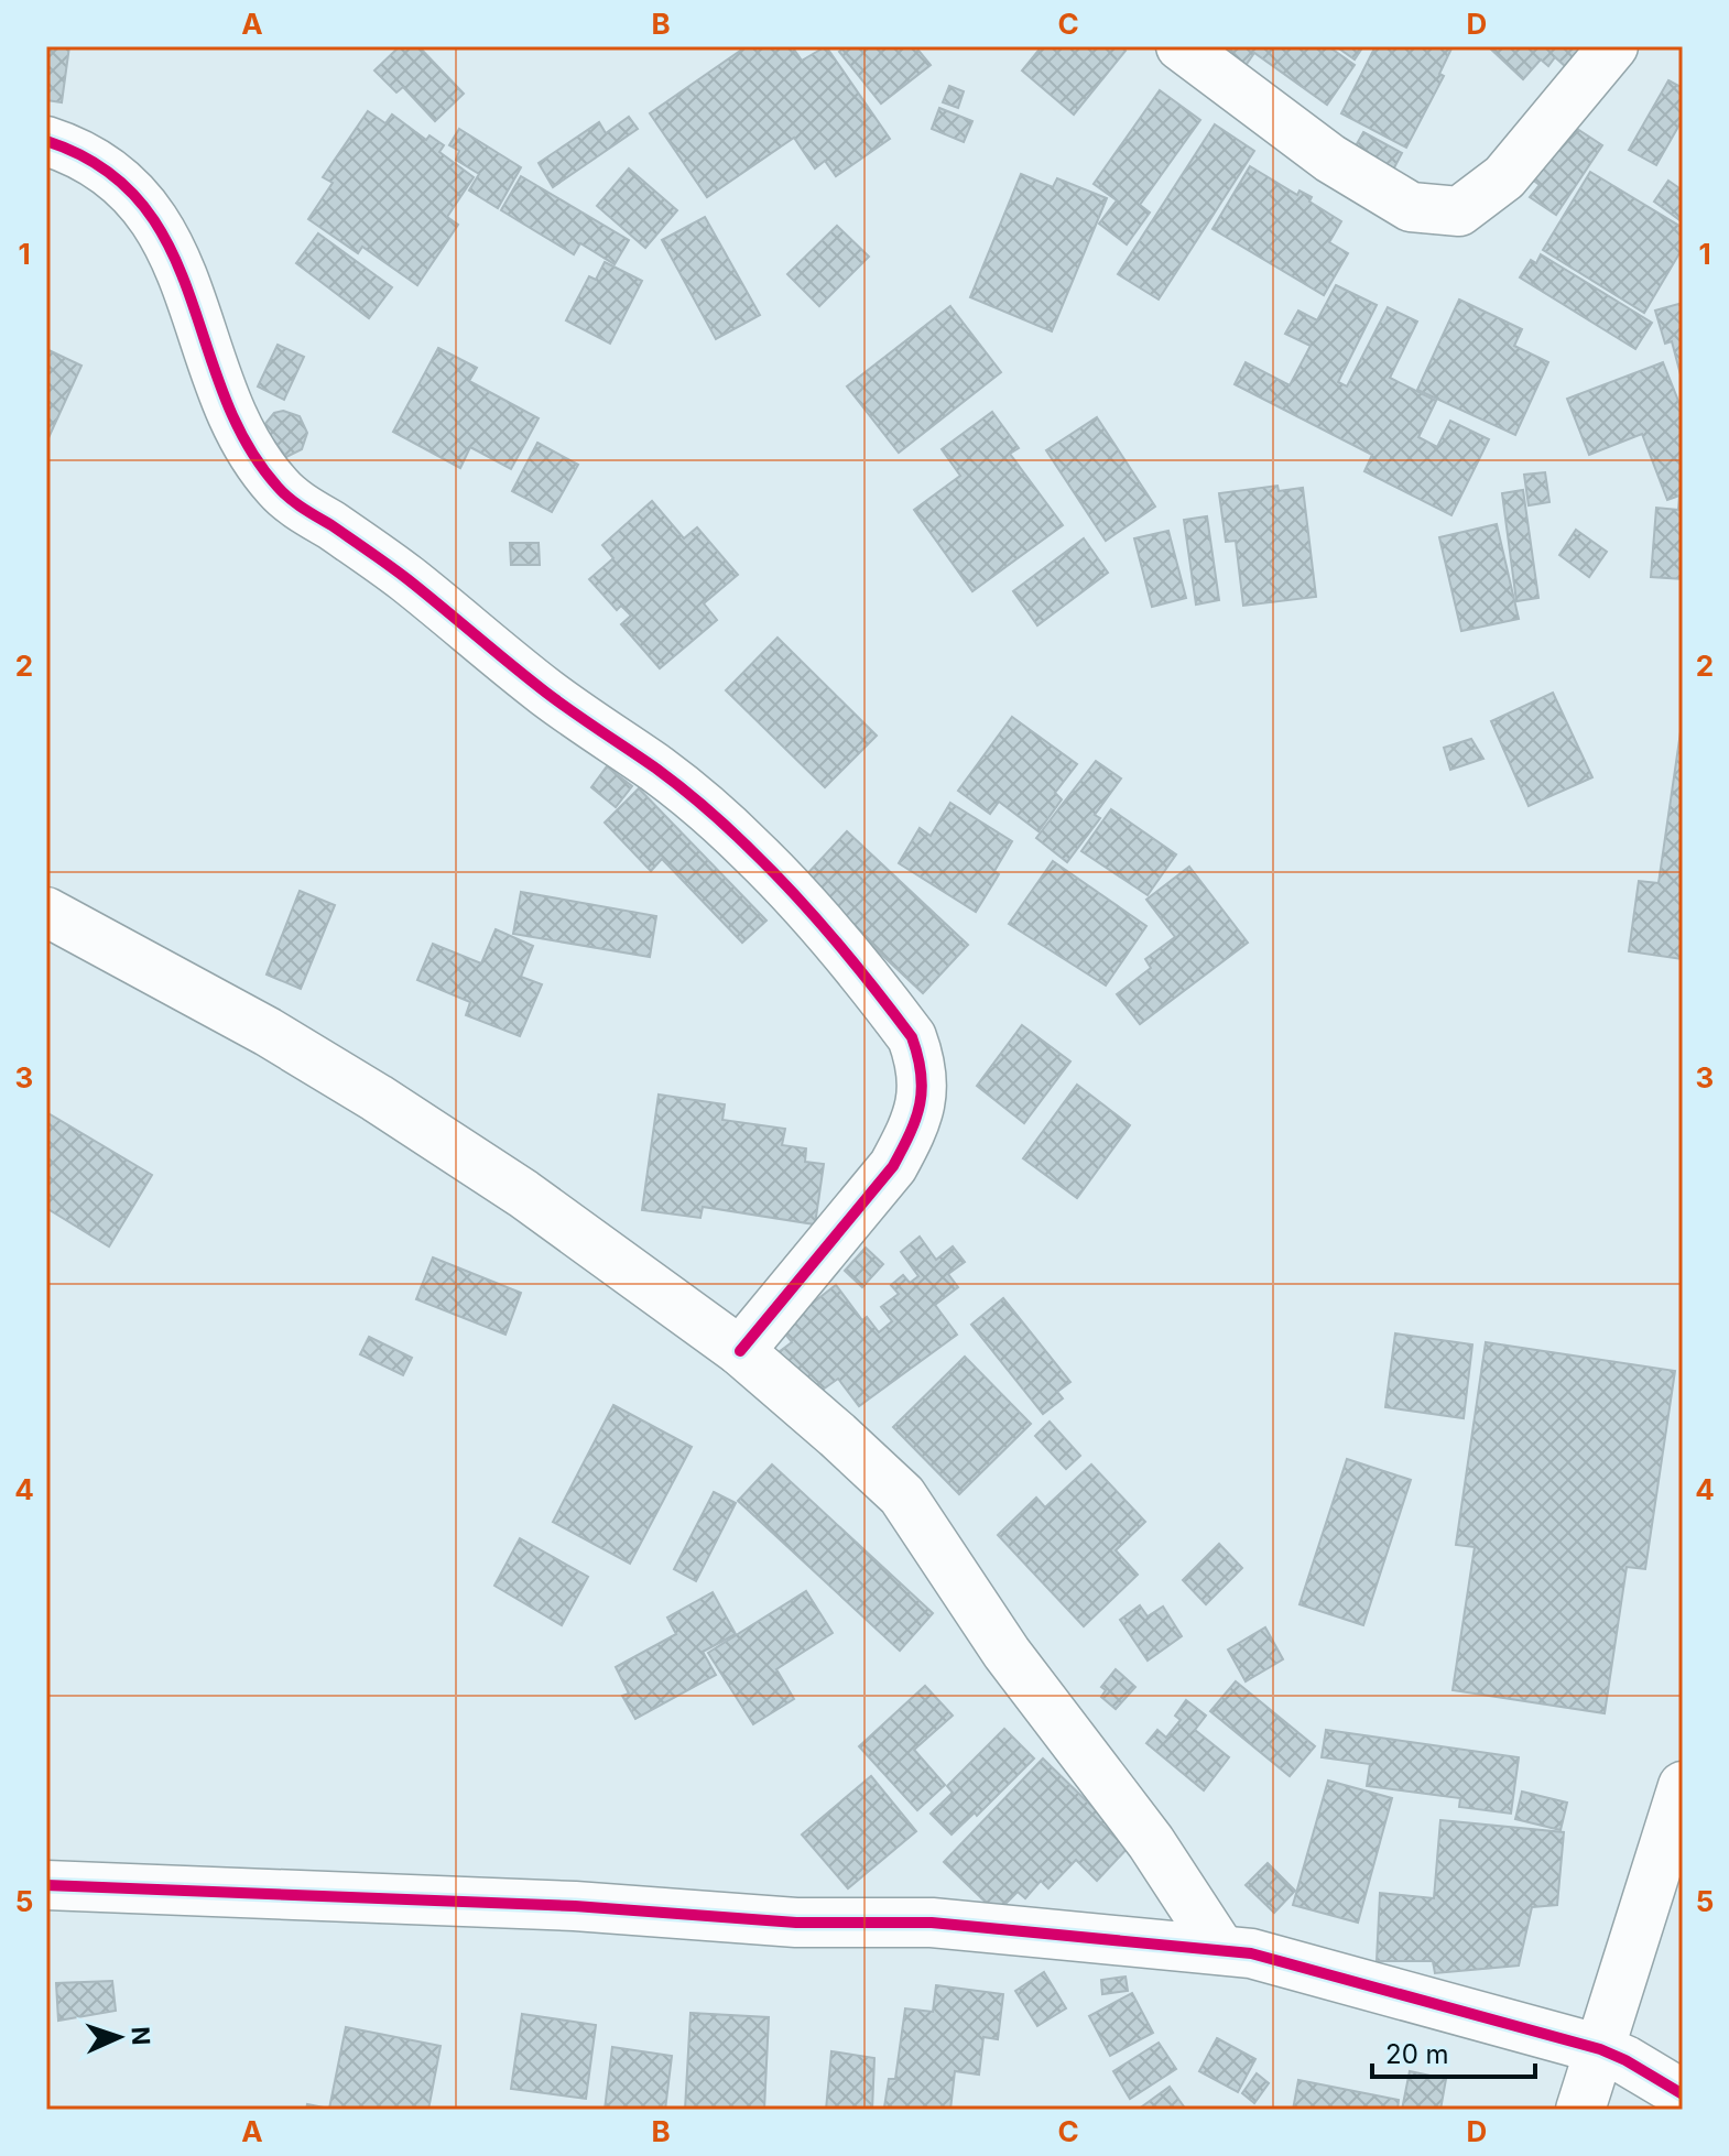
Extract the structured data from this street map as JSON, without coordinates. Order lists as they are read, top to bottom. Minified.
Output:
{"scale_bar":"20 m","north":"right","grid":{"columns":["A","B","C","D"],"rows":["1","2","3","4","5"]}}
